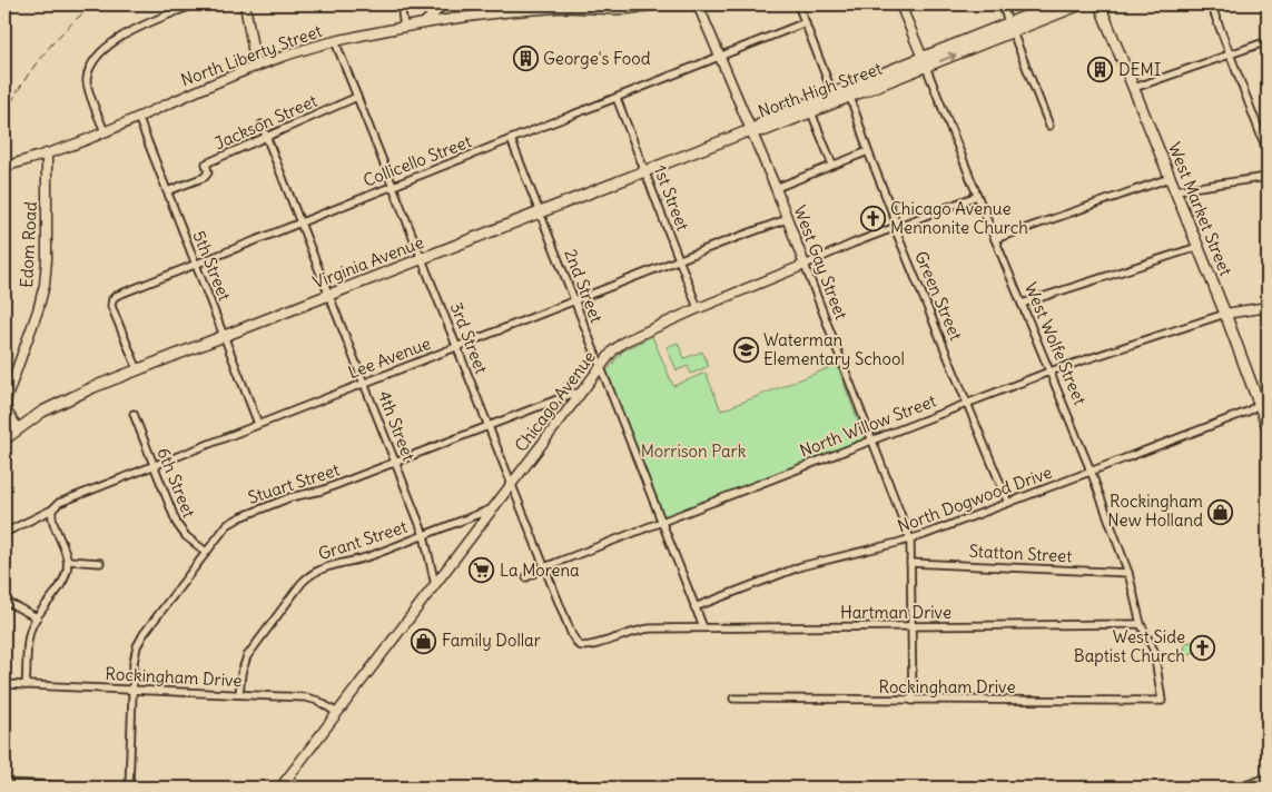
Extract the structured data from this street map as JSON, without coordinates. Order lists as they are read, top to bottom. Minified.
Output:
{"streets":{"main road":["North High Street","West Market Street","Virginia Avenue"],"street":["North Liberty Street","Jackson Street","Collicello Street","1st Street","Edom Road","West Gay Street","5th Street","2nd Street","Green Street","3rd Street","West Wolfe Street","Lee Avenue","Chicago Avenue","4th Street","North Willow Street","6th Street","Stuart Street","North Dogwood Drive","Grant Street","Statton Street","Hartman Drive","Rockingham Drive"]},"crossings":[["North Liberty Street","Edom Road"],["North Liberty Street","5th Street"],["North Liberty Street","3rd Street"],["North High Street","Virginia Avenue"],["North High Street","West Gay Street"],["North High Street","Green Street"],["North High Street","West Wolfe Street"],["Jackson Street","5th Street"],["Jackson Street","3rd Street"],["Jackson Street","4th Street"],["Collicello Street","1st Street"],["Collicello Street","Virginia Avenue"],["Collicello Street","West Gay Street"],["Collicello Street","5th Street"],["Collicello Street","2nd Street"],["Collicello Street","3rd Street"],["Collicello Street","4th Street"],["1st Street","Virginia Avenue"],["1st Street","Lee Avenue"],["1st Street","Chicago Avenue"],["West Market Street","North Willow Street"],["West Market Street","North Dogwood Drive"],["Edom Road","Virginia Avenue"],["Virginia Avenue","West Gay Street"],["Virginia Avenue","5th Street"],["Virginia Avenue","2nd Street"],["Virginia Avenue","3rd Street"],["Virginia Avenue","4th Street"],["West Gay Street","Lee Avenue"],["West Gay Street","Chicago Avenue"],["West Gay Street","North Willow Street"],["West Gay Street","North Dogwood Drive"],["West Gay Street","Statton Street"],["West Gay Street","Hartman Drive"],["West Gay Street","Rockingham Drive"],["5th Street","Lee Avenue"],["2nd Street","Lee Avenue"],["2nd Street","Chicago Avenue"],["2nd Street","North Willow Street"],["2nd Street","North Dogwood Drive"],["2nd Street","Hartman Drive"],["Green Street","Chicago Avenue"],["Green Street","North Willow Street"],["Green Street","North Dogwood Drive"],["3rd Street","Lee Avenue"],["3rd Street","Chicago Avenue"],["3rd Street","North Willow Street"],["3rd Street","Stuart Street"],["3rd Street","Hartman Drive"],["West Wolfe Street","Chicago Avenue"],["West Wolfe Street","North Willow Street"],["West Wolfe Street","North Dogwood Drive"],["West Wolfe Street","Statton Street"],["West Wolfe Street","Hartman Drive"],["West Wolfe Street","Rockingham Drive"],["Lee Avenue","4th Street"],["Lee Avenue","6th Street"],["Chicago Avenue","4th Street"],["Chicago Avenue","Stuart Street"],["Chicago Avenue","Grant Street"],["Chicago Avenue","Rockingham Drive"],["4th Street","Stuart Street"],["4th Street","Grant Street"],["6th Street","Stuart Street"],["Stuart Street","Rockingham Drive"],["Grant Street","Rockingham Drive"]],"parks":["Morrison Park"],"places":{"building":["George's Food","DEMI"],"church":["Chicago Avenue Mennonite Church","West Side Baptist Church"],"school or university":["Waterman Elementary School"],"shop":["Rockingham New Holland","Family Dollar"],"supermarket":["La Morena"]}}
